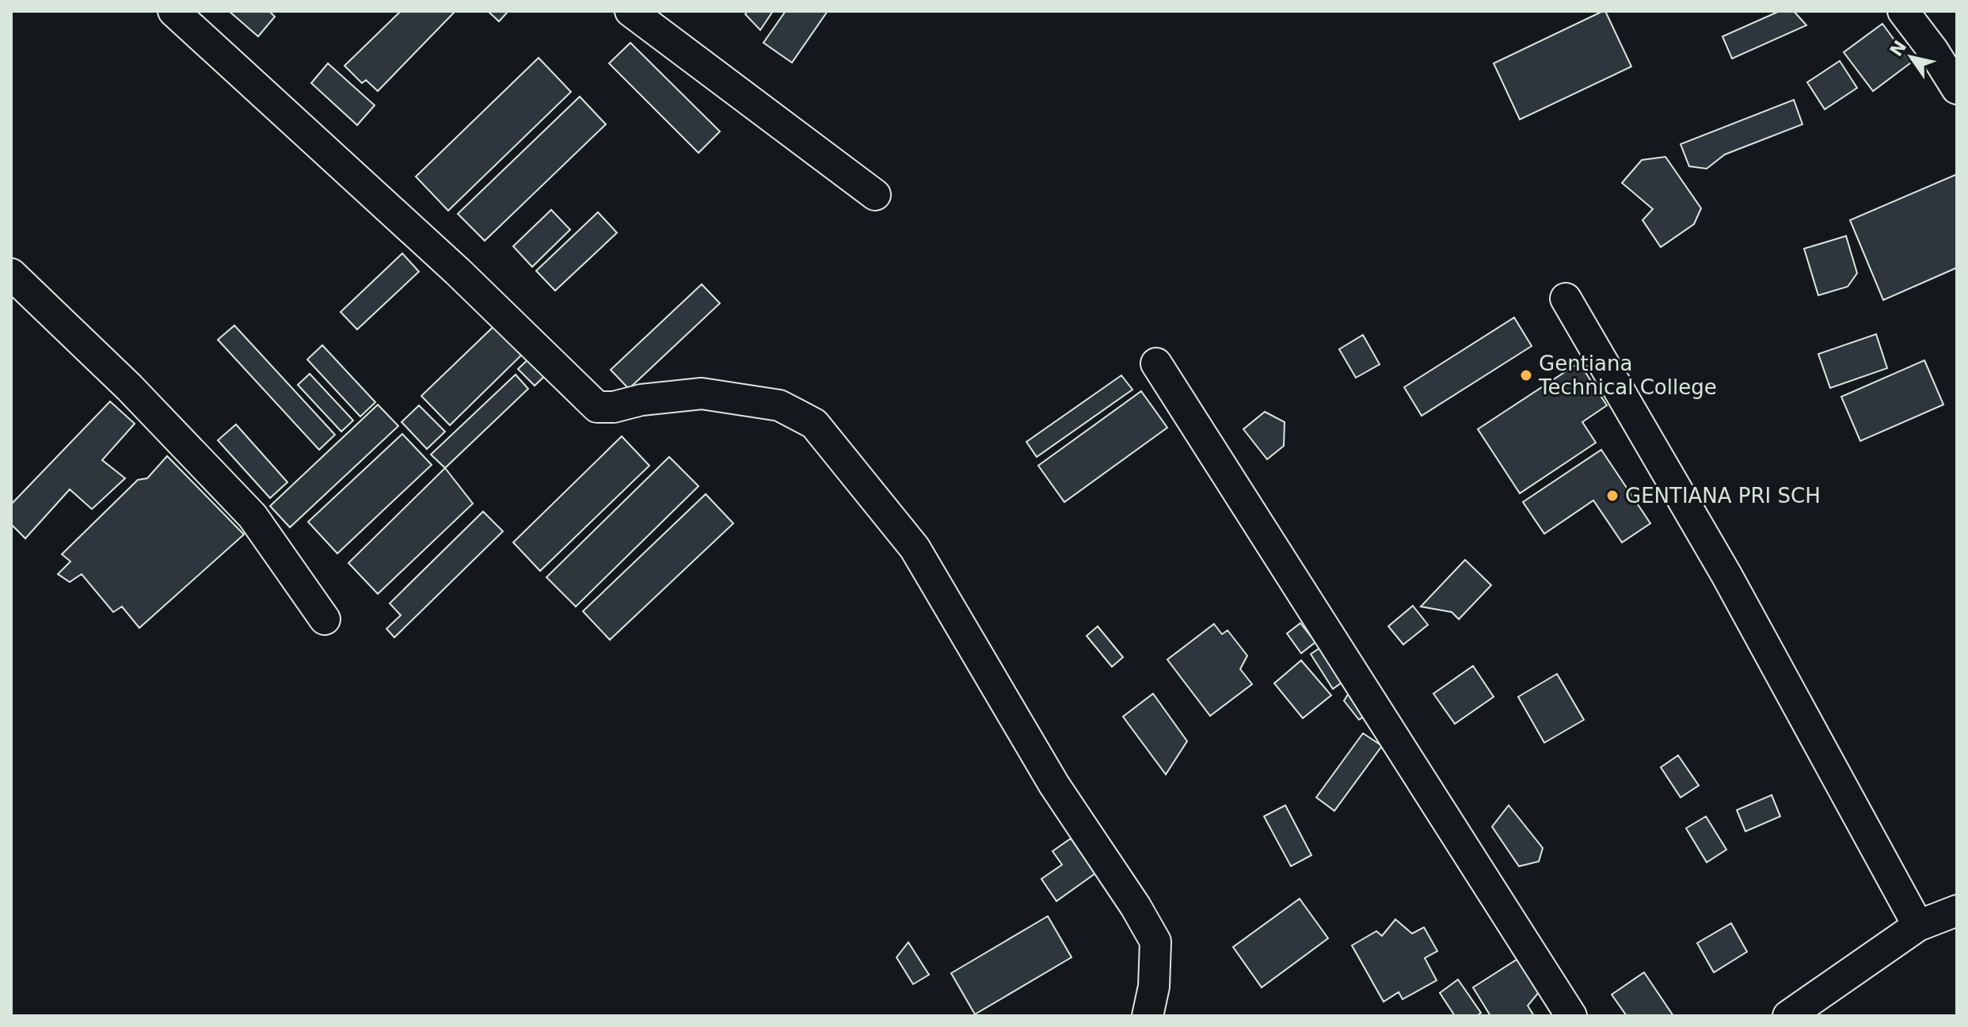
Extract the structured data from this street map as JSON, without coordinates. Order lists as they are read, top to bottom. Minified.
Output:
{"places":["Gentiana Technical College","GENTIANA PRI SCH"],"north":"top left"}
